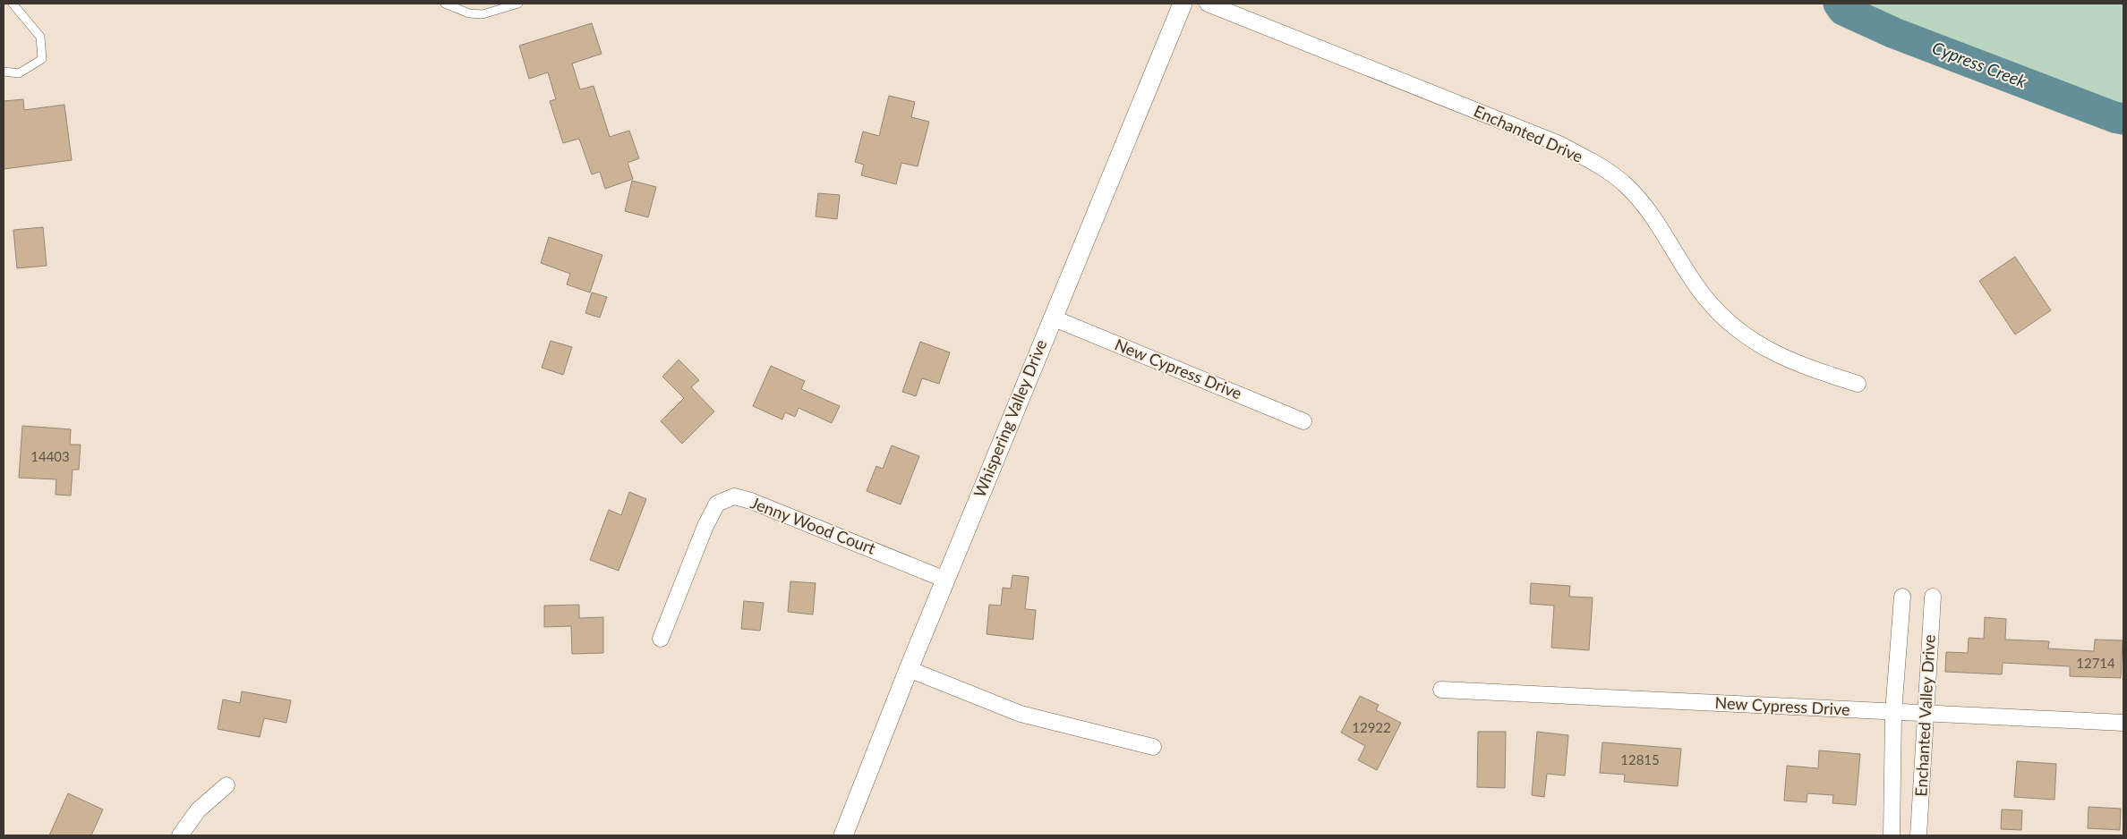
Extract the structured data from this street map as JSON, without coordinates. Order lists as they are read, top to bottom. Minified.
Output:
{"streets":{"street":["Enchanted Drive","New Cypress Drive","Whispering Valley Drive","Jenny Wood Court","Enchanted Valley Drive"]},"crossings":[["New Cypress Drive","Whispering Valley Drive"],["New Cypress Drive","Enchanted Valley Drive"],["Whispering Valley Drive","Jenny Wood Court"]],"water":["Cypress Creek"],"house_numbers":["14403","12714","12922","12815"]}
